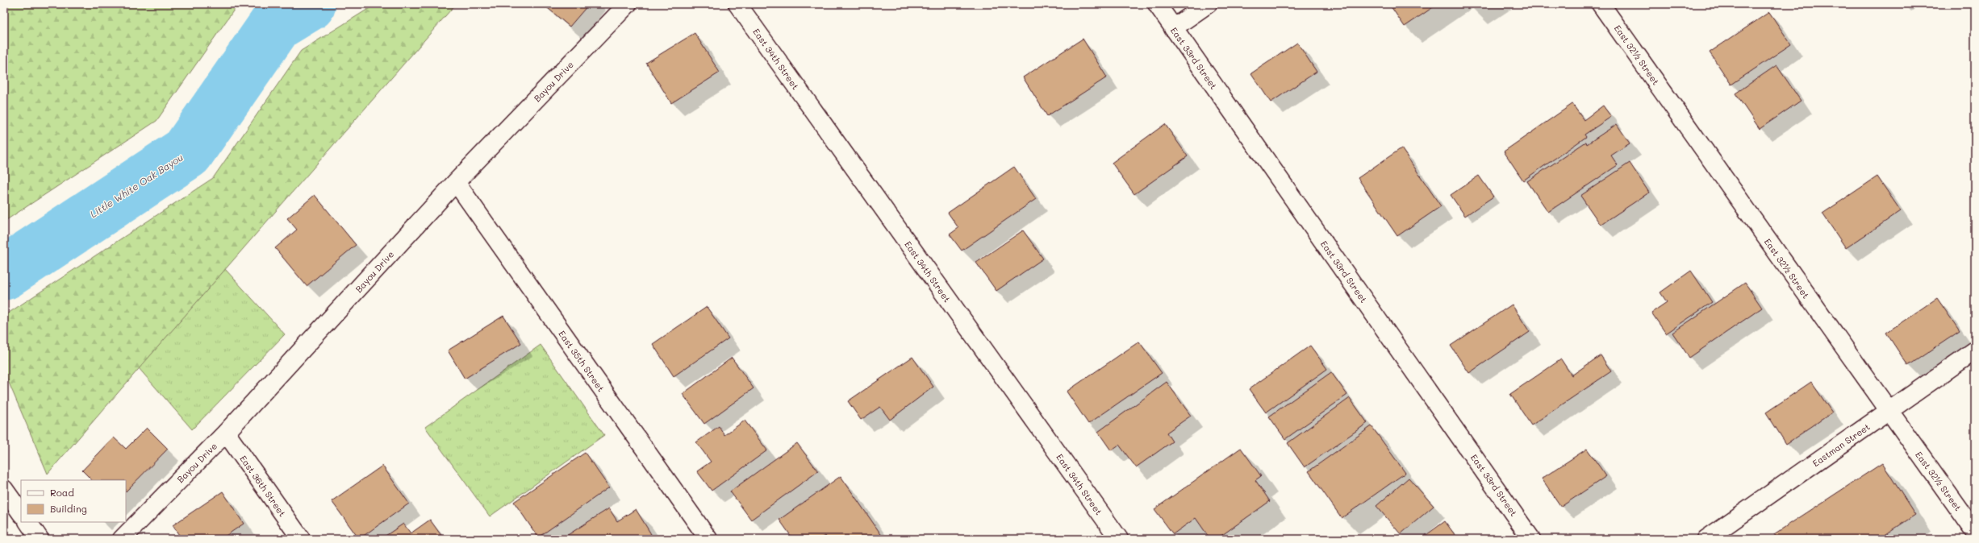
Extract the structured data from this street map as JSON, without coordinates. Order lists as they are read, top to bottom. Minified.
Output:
{"streets":{"street":["East 32½ Street","East 33rd Street","East 34th Street","Bayou Drive","East 35th Street","Eastman Street","East 36th Street"]},"crossings":[["East 32½ Street","Eastman Street"],["Bayou Drive","East 35th Street"],["Bayou Drive","East 36th Street"]],"water":["Little White Oak Bayou"],"legend":["Road","Building"]}
